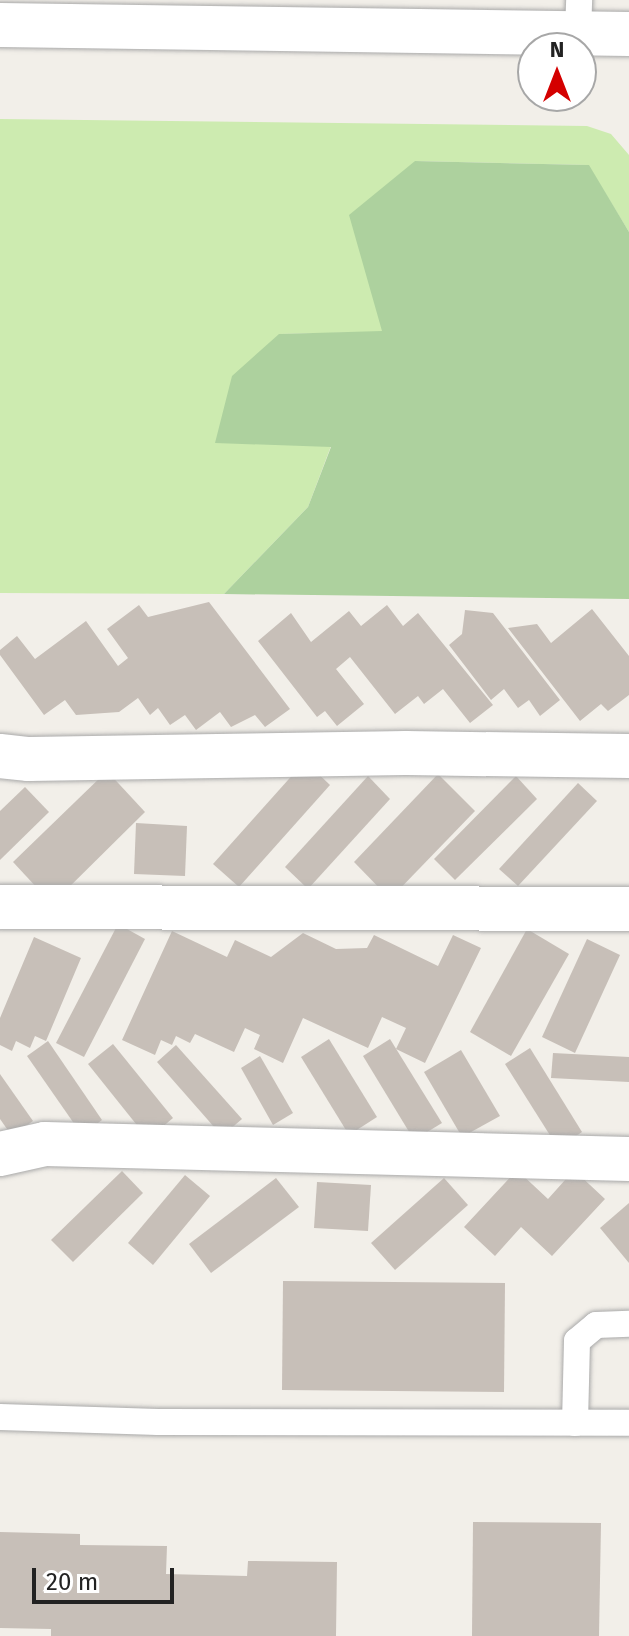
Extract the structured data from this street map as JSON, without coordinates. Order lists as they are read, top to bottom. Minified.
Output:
{"scale_bar":"20 m","north":"top"}
